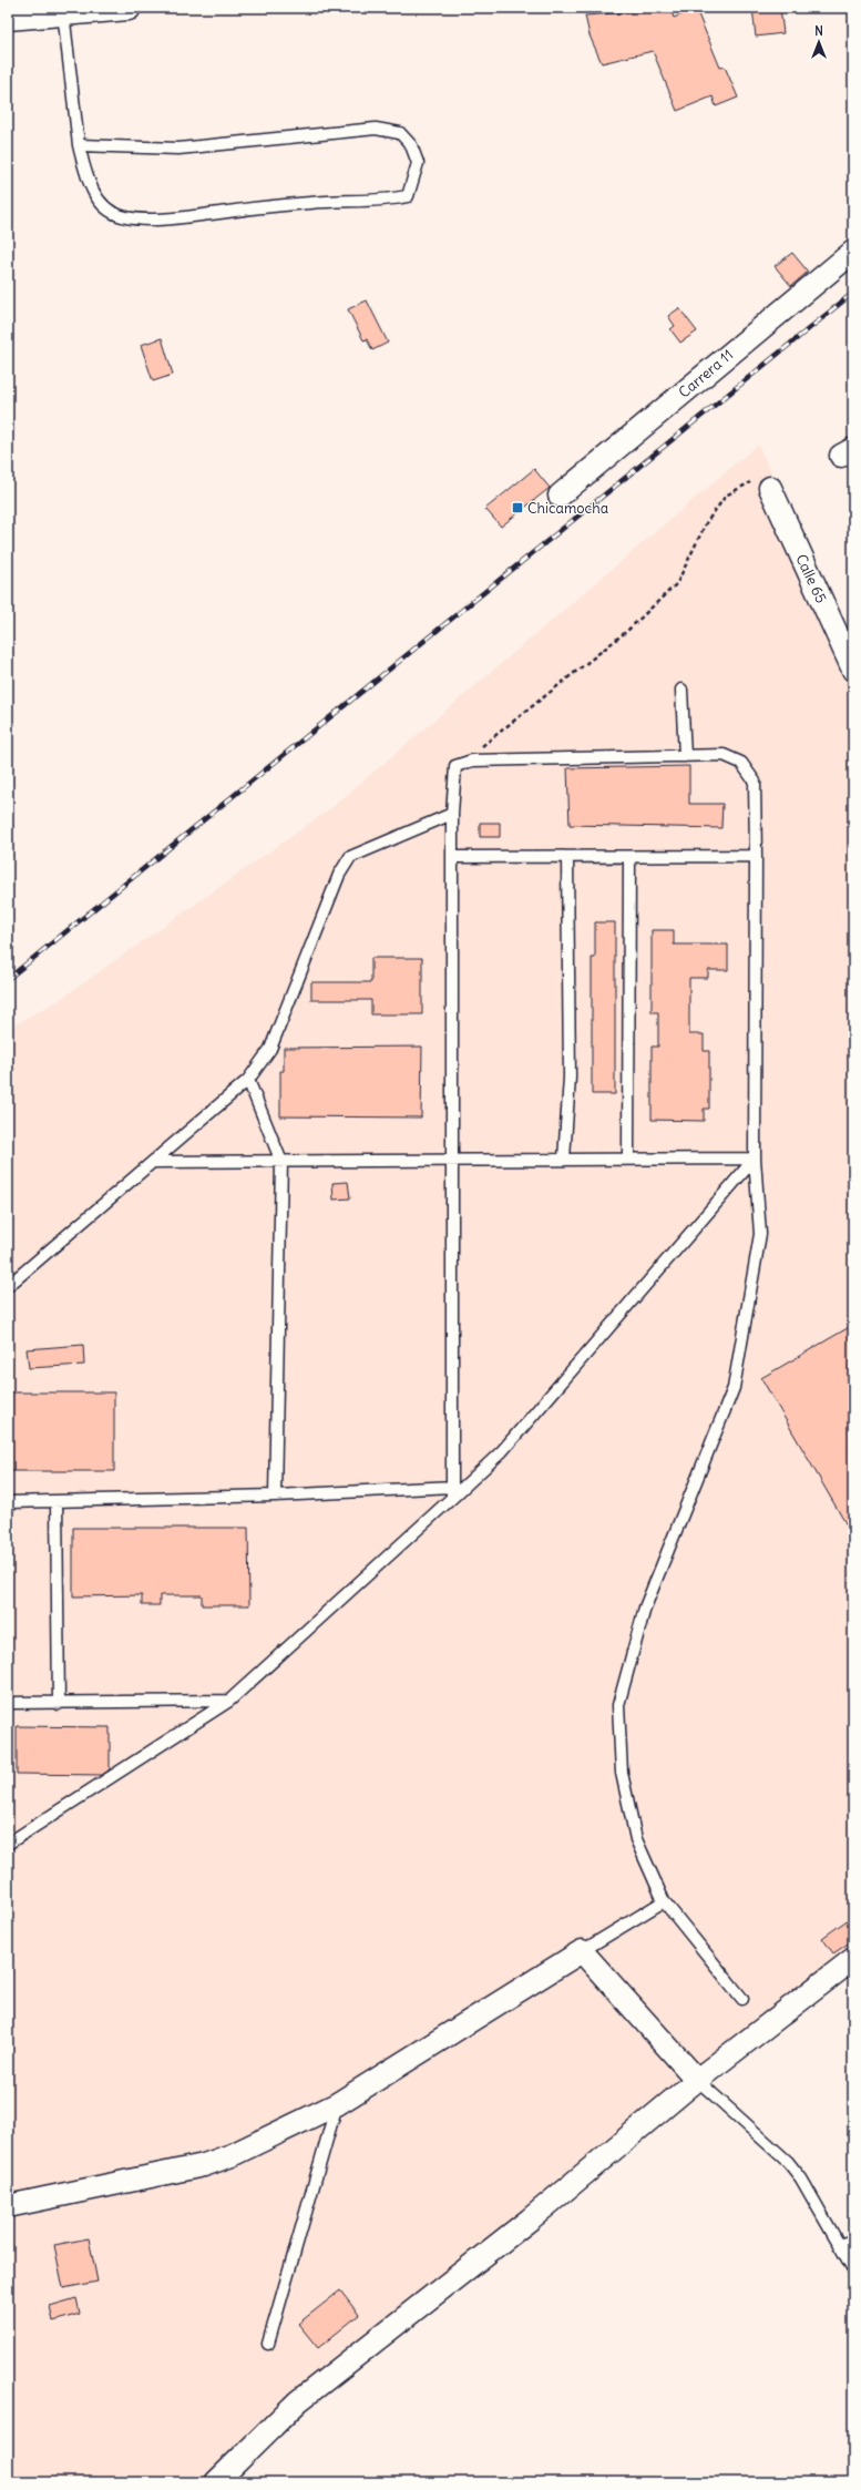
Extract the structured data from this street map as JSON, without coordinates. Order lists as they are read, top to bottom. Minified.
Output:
{"streets":{"street":["Carrera 11","Calle 65"]},"places":{"transit":["Chicamocha"]},"north":"top"}
